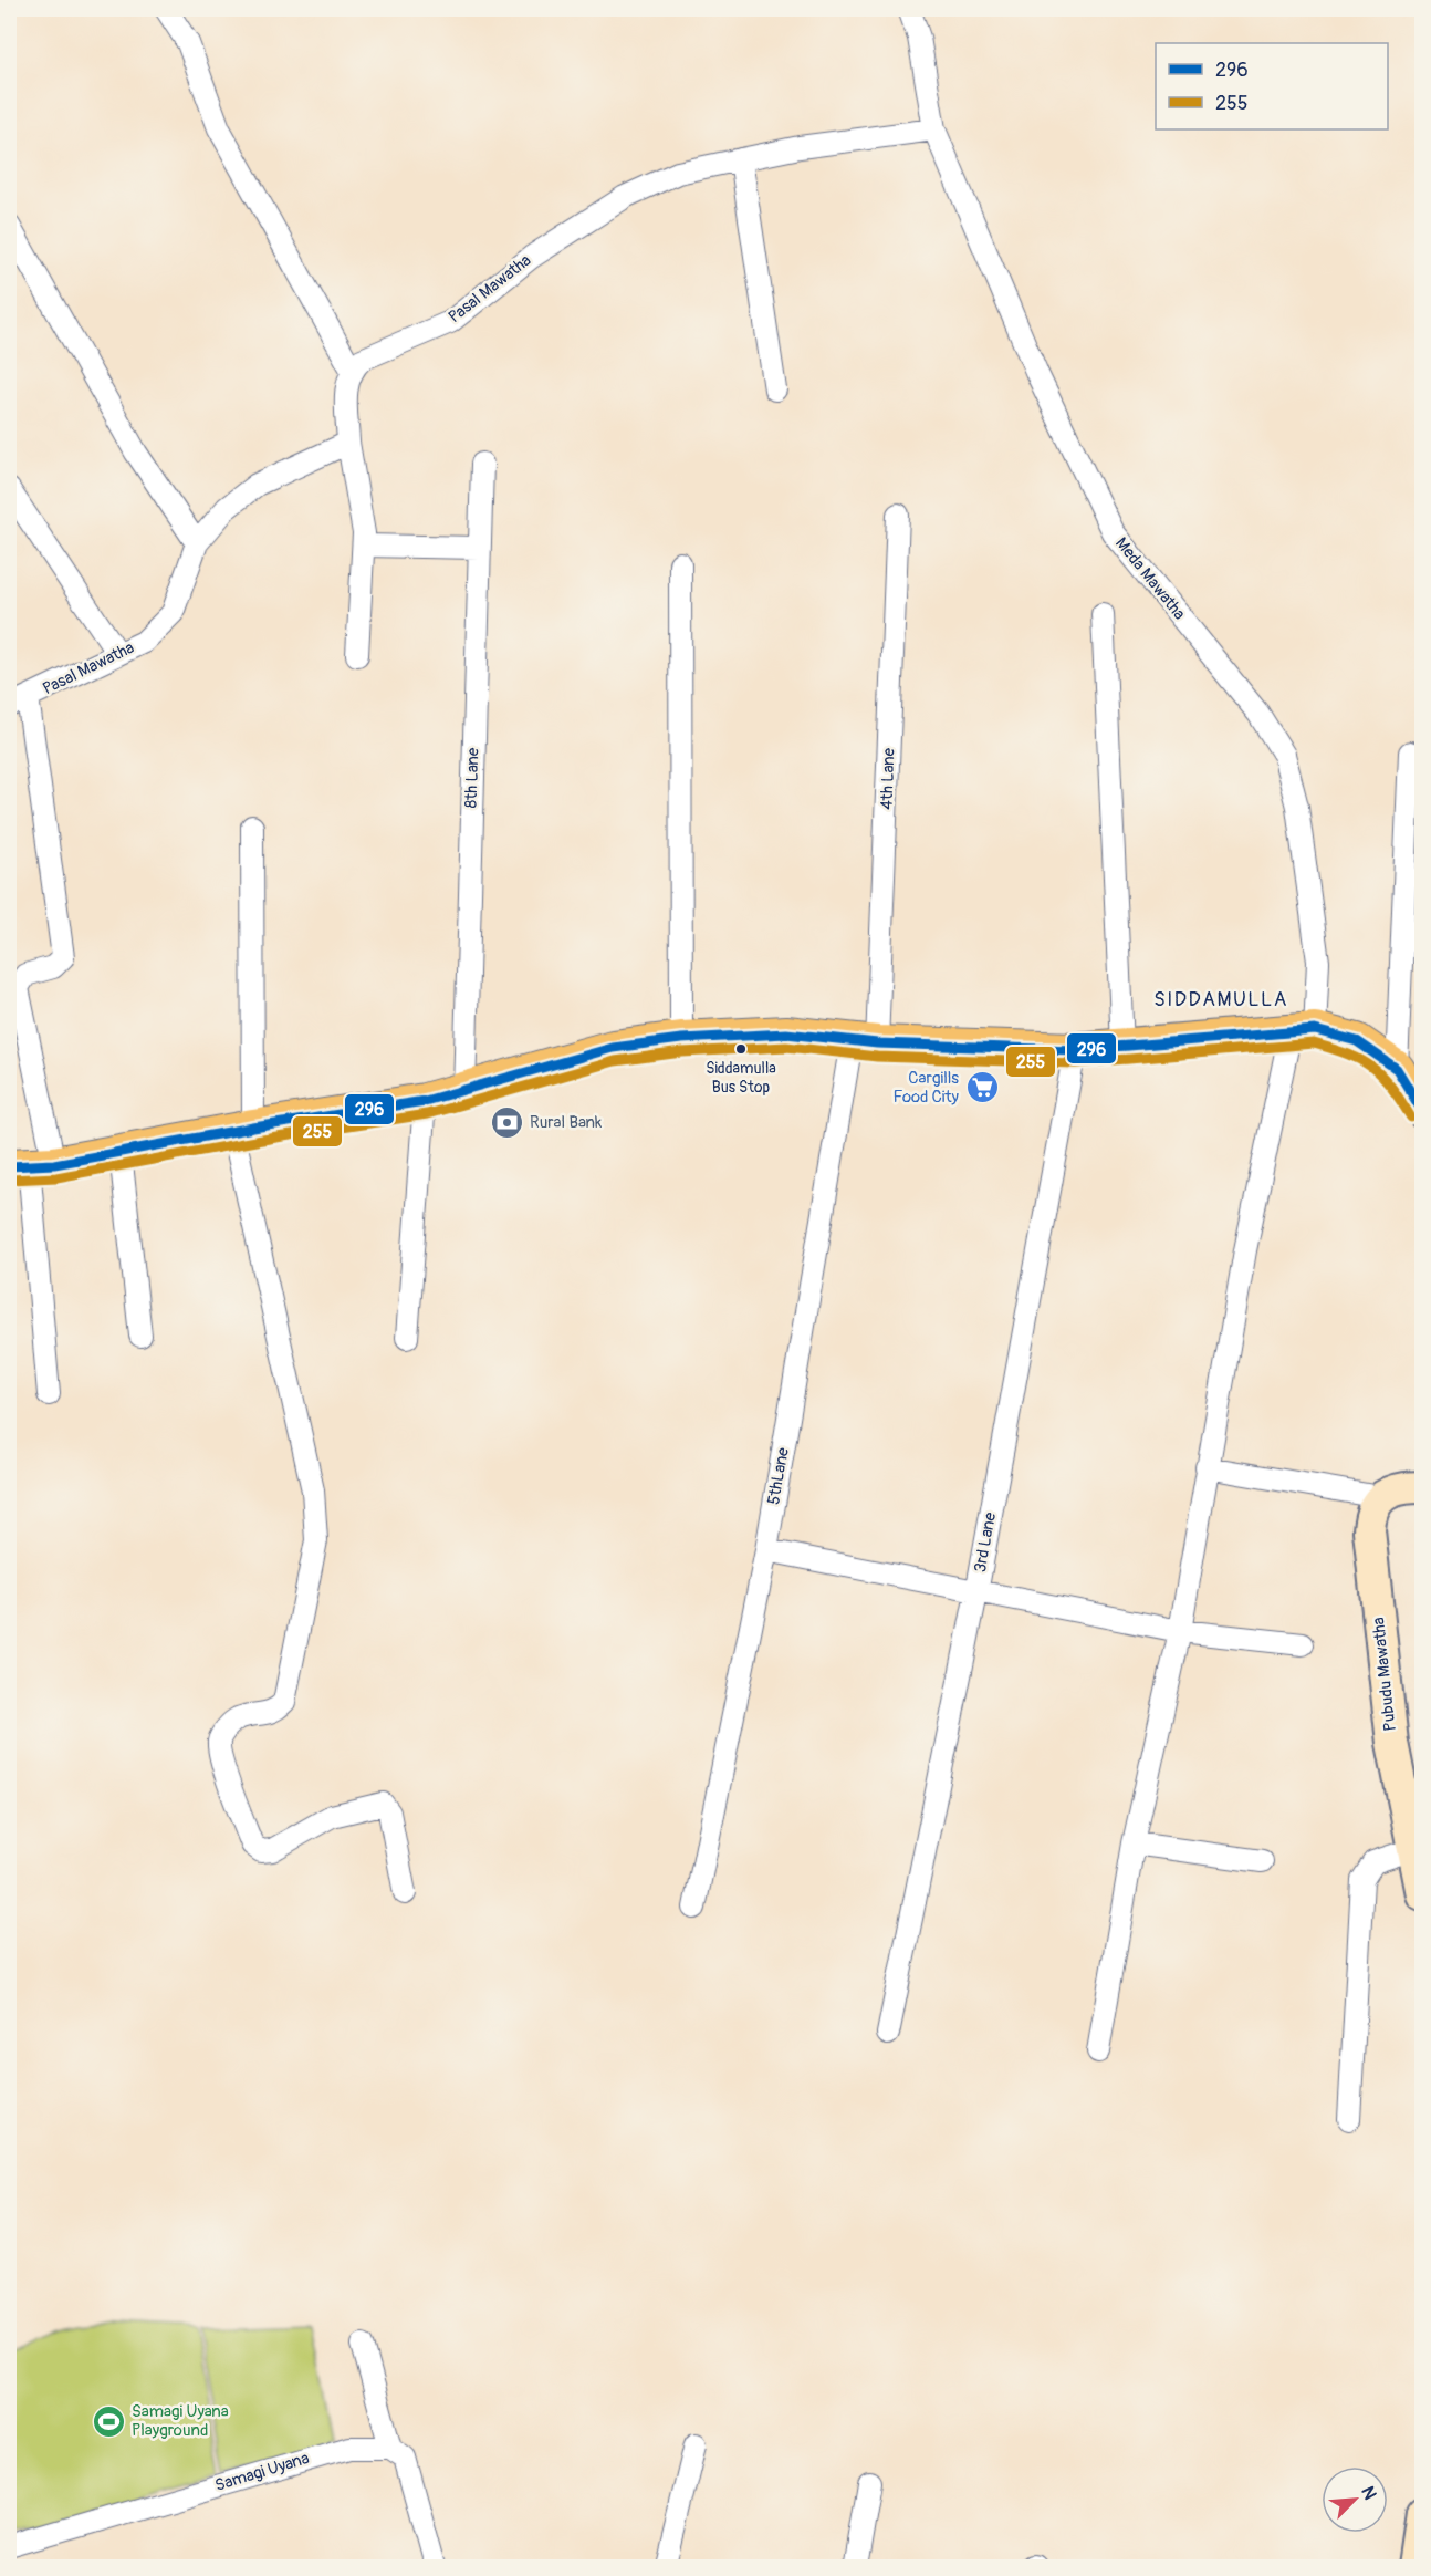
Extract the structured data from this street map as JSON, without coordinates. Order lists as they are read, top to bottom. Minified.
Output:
{"streets":{"street":["Pasal Mawatha","Meda Mawatha","8th Lane","4th Lane","5thLane","3rd Lane","Pubudu Mawatha","Samagi Uyana"]},"crossings":[["Pasal Mawatha","Meda Mawatha"],["4th Lane","5thLane"]],"districts":["SIDDAMULLA"],"places":{"other":["Siddamulla Bus Stop"],"supermarket":["Cargills Food City"],"bank":["Rural Bank"],"sports":["Samagi Uyana Playground"]},"lines":["transit line 296","transit line 255"],"legend":["296","255"],"north":"top right"}
